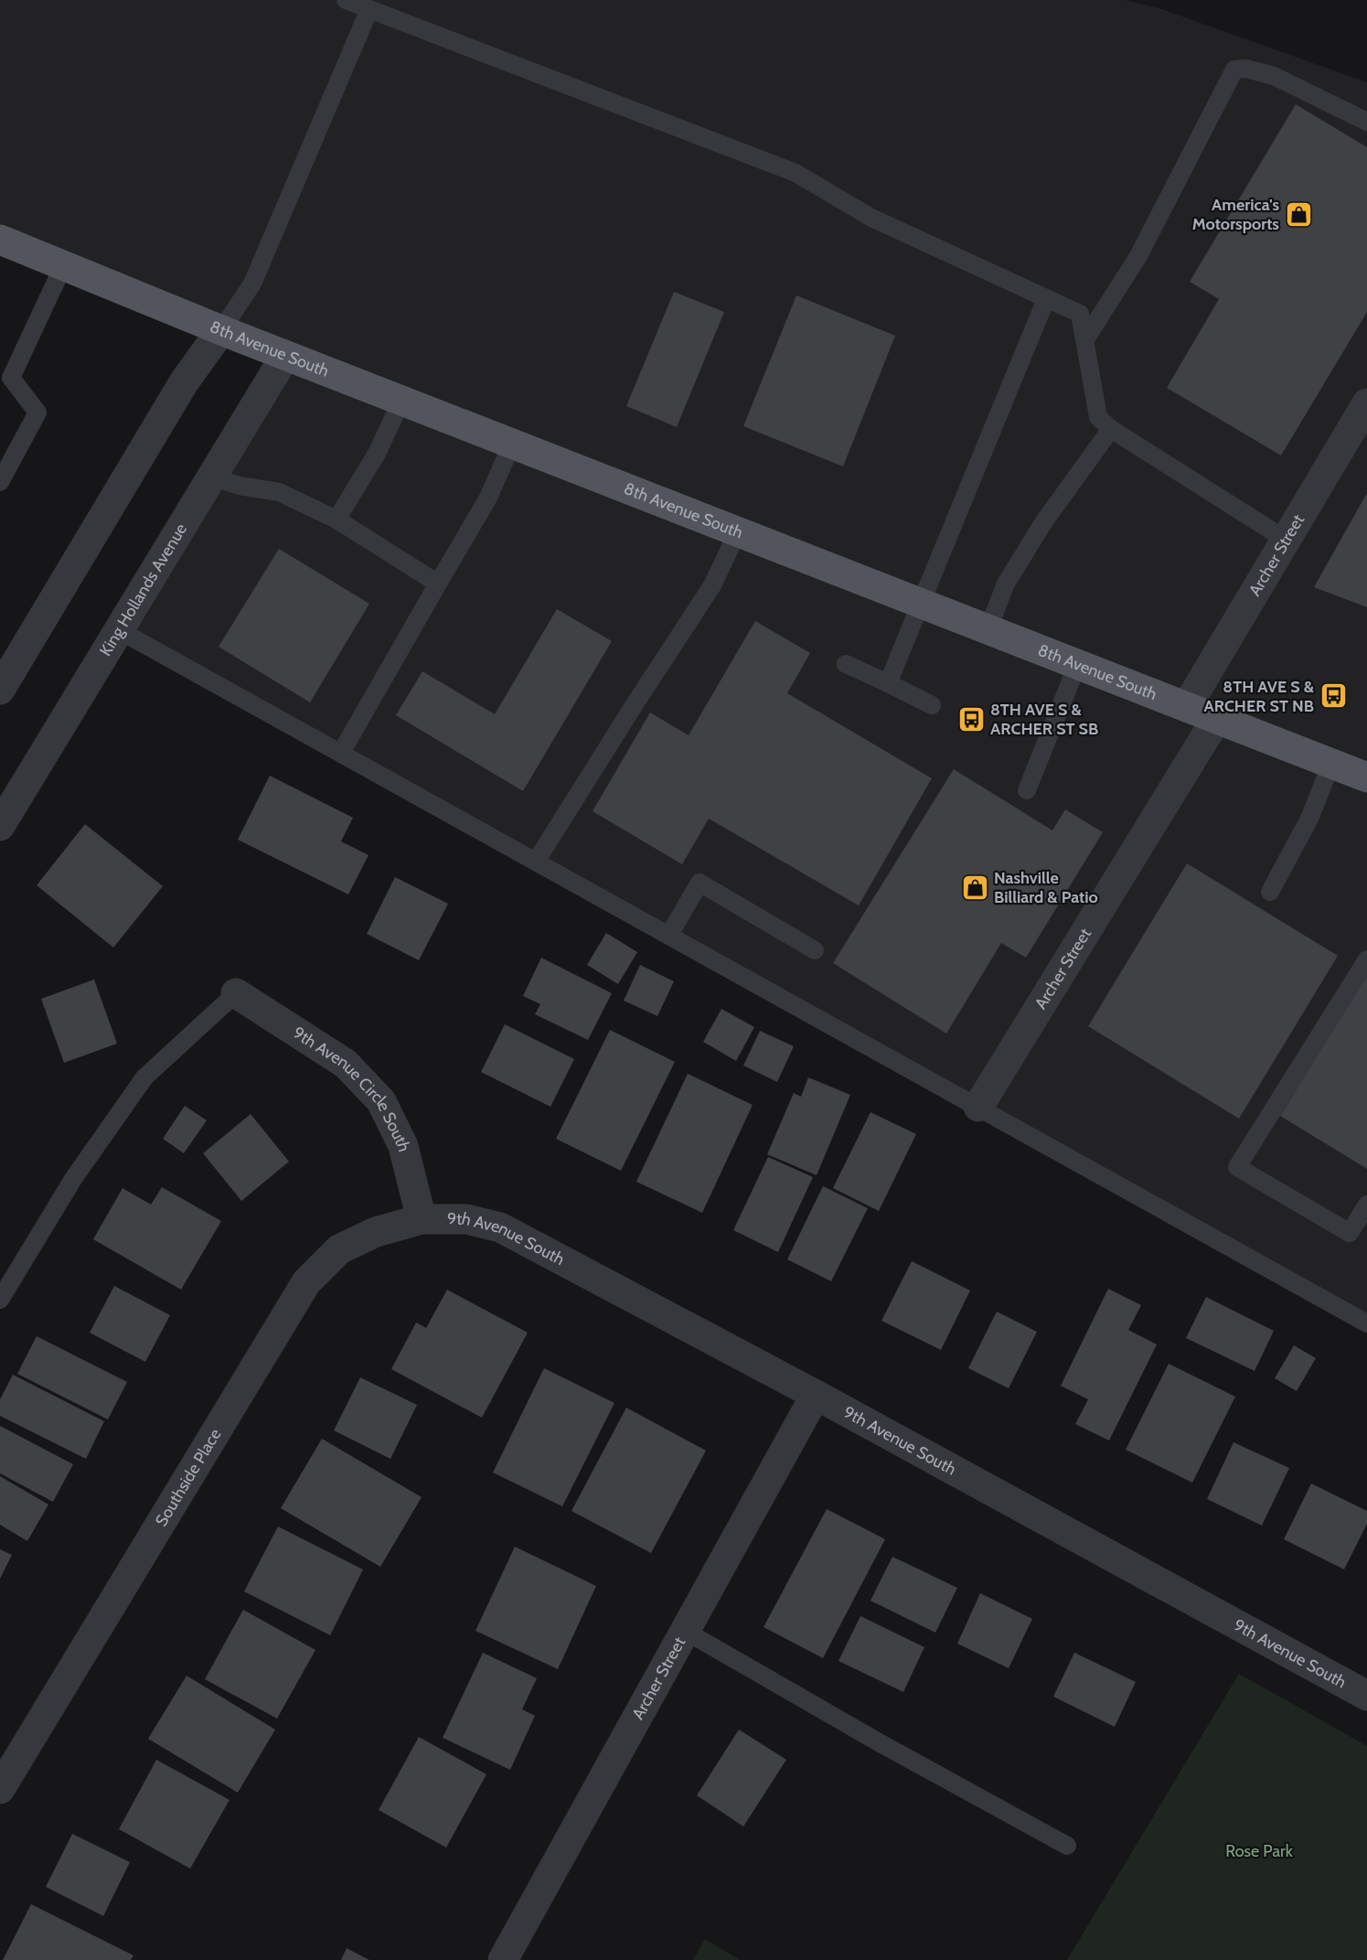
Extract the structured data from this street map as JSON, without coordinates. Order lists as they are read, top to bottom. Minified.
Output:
{"streets":{"main road":["8th Avenue South"],"street":["Archer Street","King Hollands Avenue","9th Avenue Circle South","9th Avenue South","Southside Place"]},"crossings":[["8th Avenue South","Archer Street"],["8th Avenue South","King Hollands Avenue"],["Archer Street","9th Avenue South"],["9th Avenue Circle South","9th Avenue South"],["9th Avenue Circle South","Southside Place"],["9th Avenue South","Southside Place"]],"parks":["Rose Park"],"places":{"shop":["America's Motorsports","Nashville Billiard & Patio"],"bus stop":["8TH AVE S & ARCHER ST NB","8TH AVE S & ARCHER ST SB"]}}
